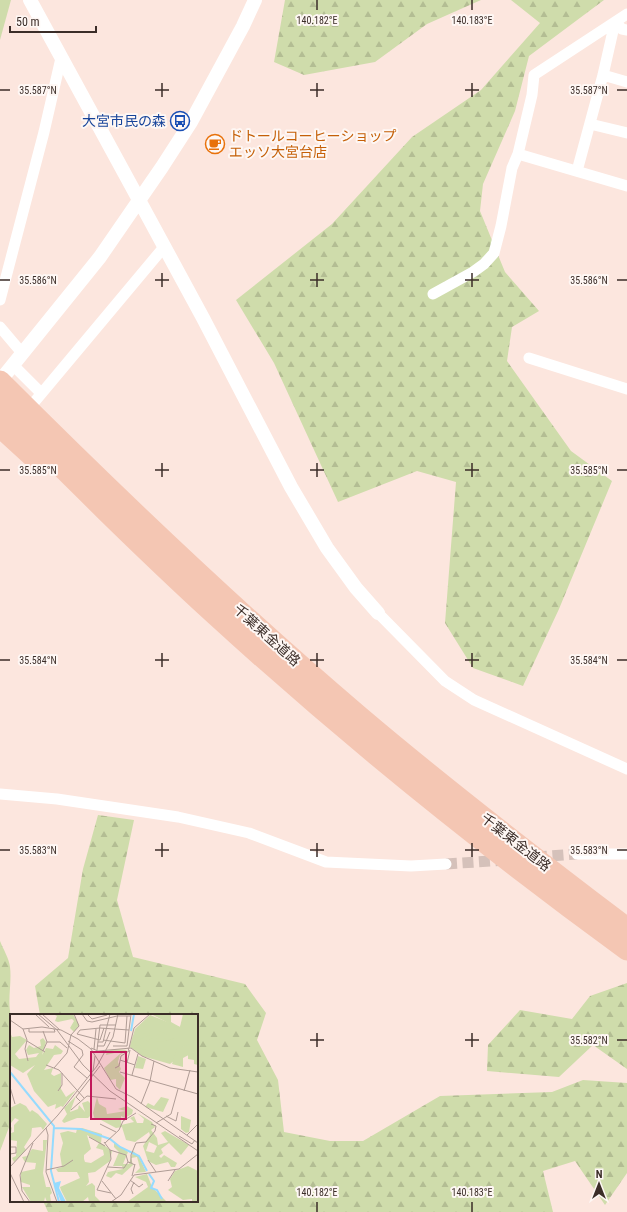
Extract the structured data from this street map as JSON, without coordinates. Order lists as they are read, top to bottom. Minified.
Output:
{"streets":{"highway":["千葉東金道路"]},"places":{"bus stop":["大宮市民の森"],"cafe":["ドトールコーヒーショップ エッソ大宮台店"]},"scale_bar":"50 m","north":"top","coordinates":["140.182°E","140.183°E","35.587°N","35.586°N","35.585°N","35.584°N","35.583°N","35.582°N"]}
